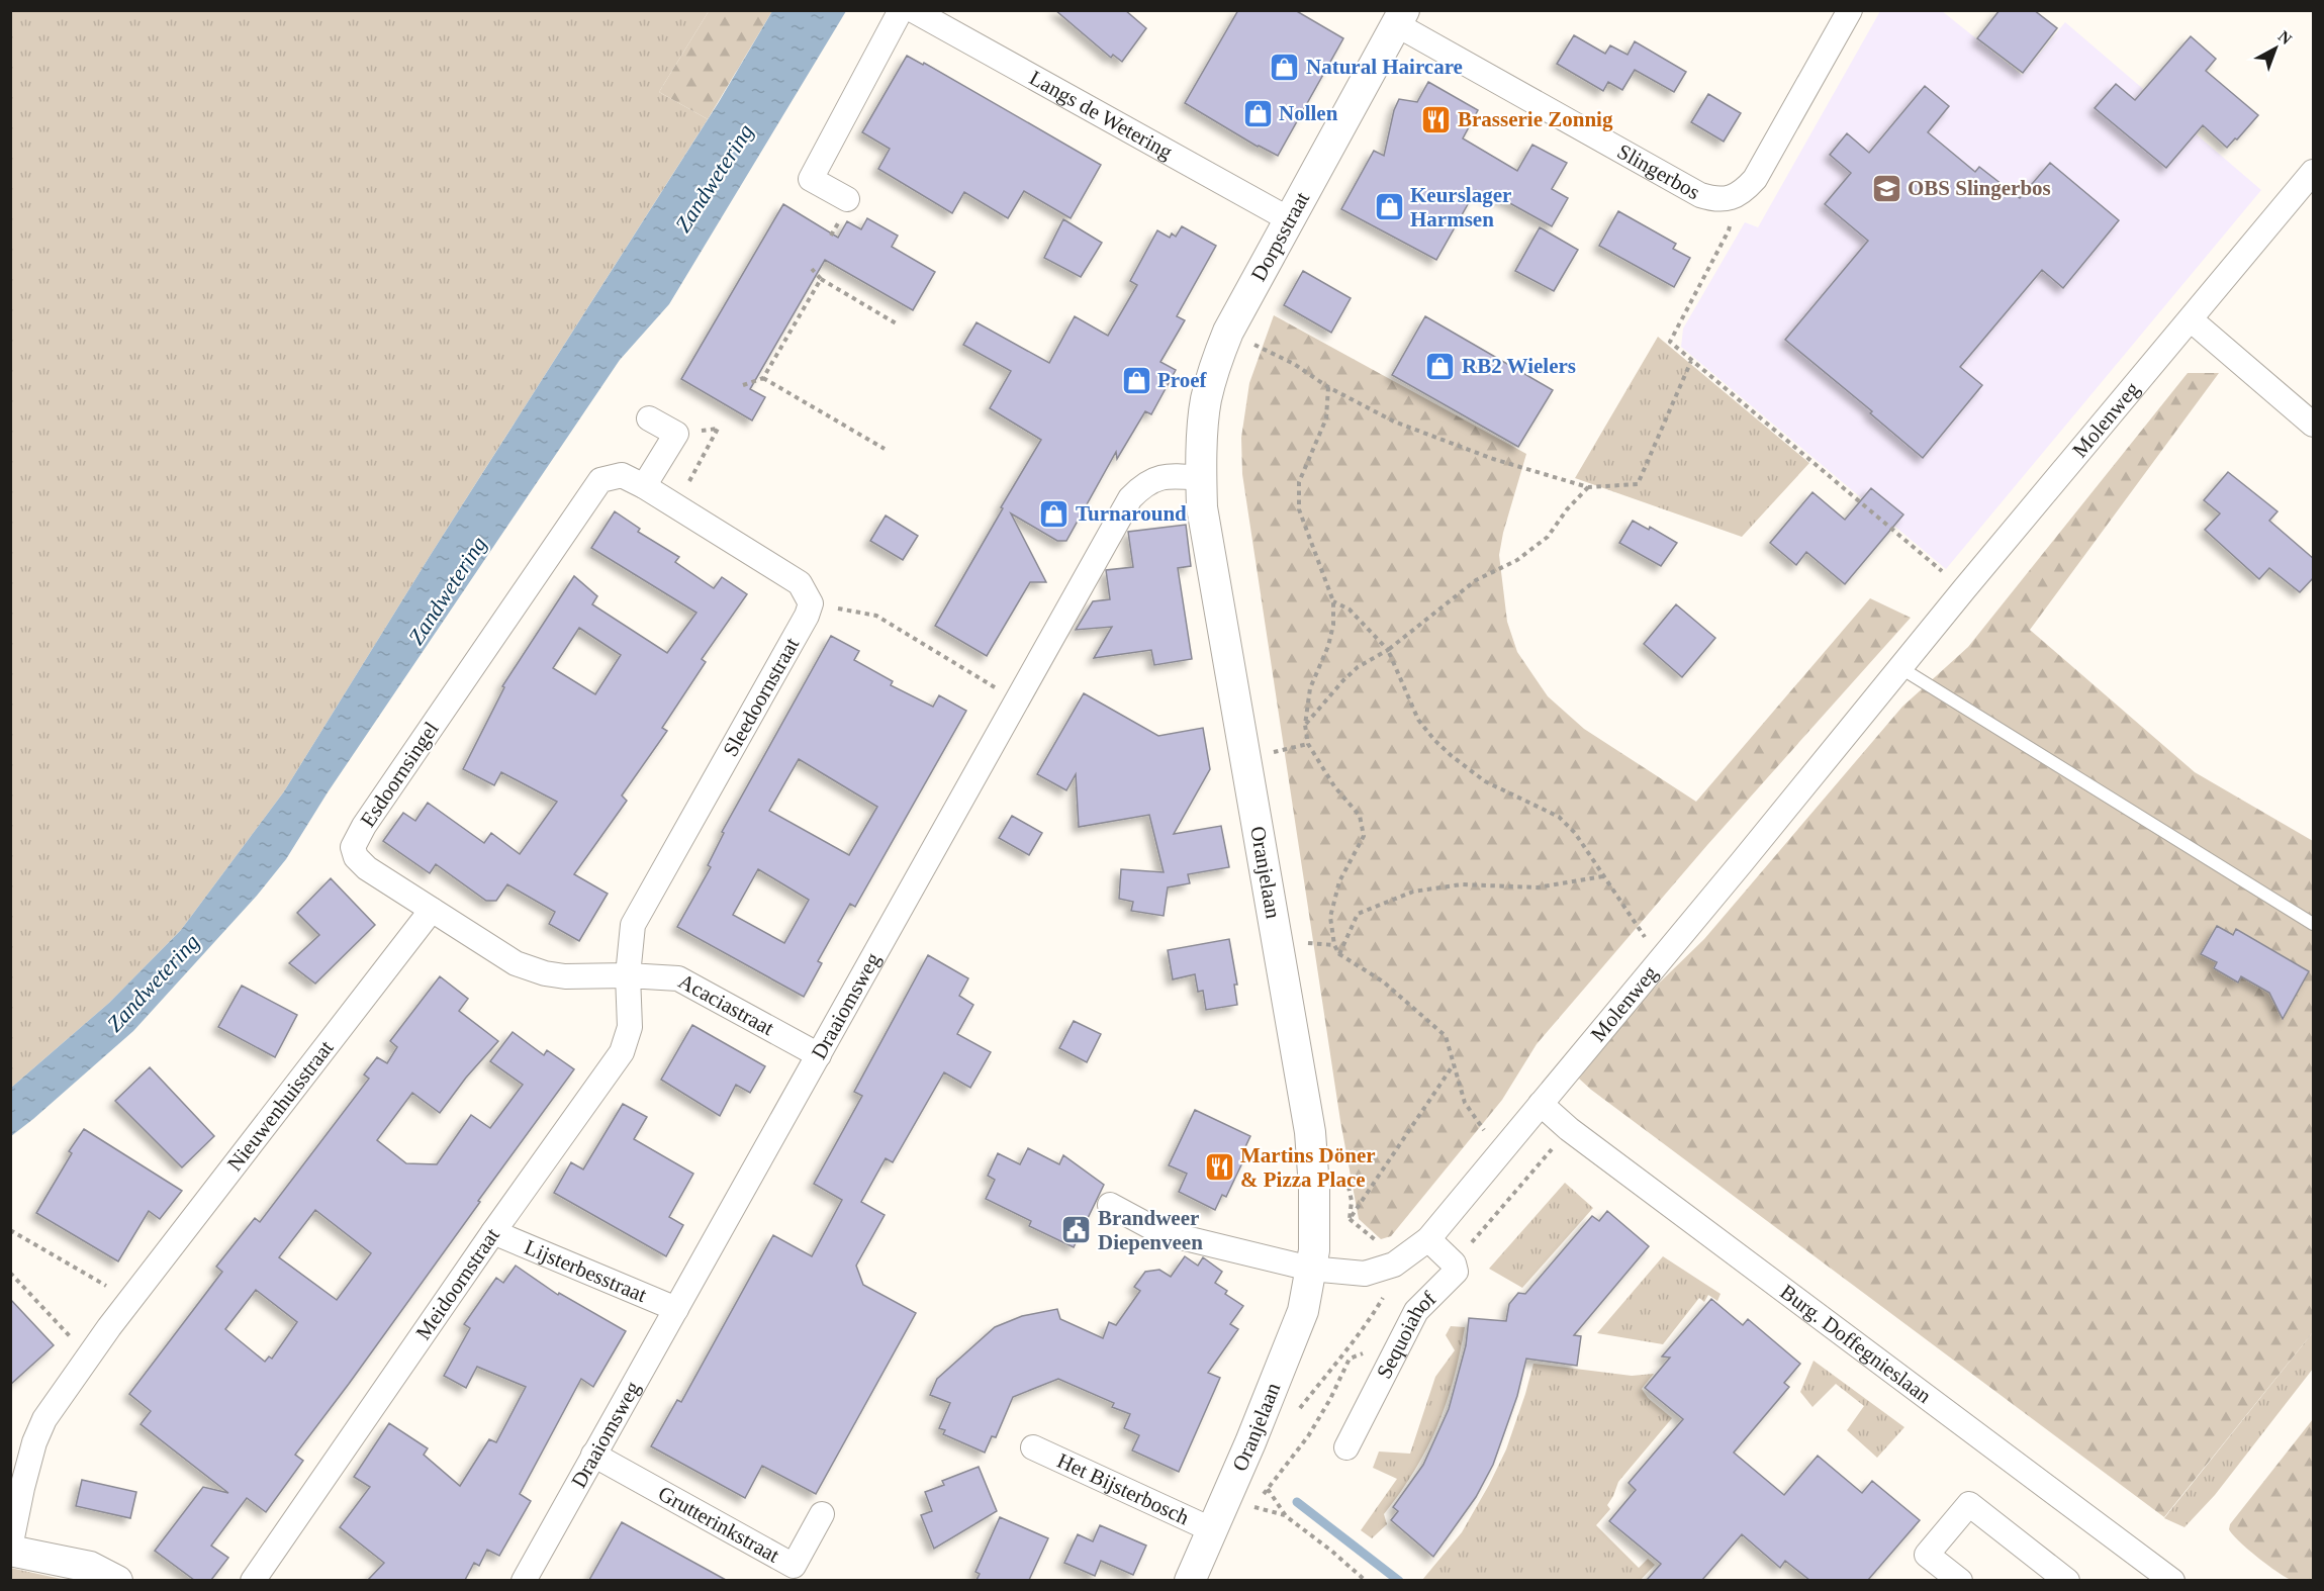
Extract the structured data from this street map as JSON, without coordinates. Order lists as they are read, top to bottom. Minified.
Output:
{"streets":{"street":["Langs de Wetering","Slingerbos","Dorpsstraat","Molenweg","Sleedoornstraat","Esdoornsingel","Oranjelaan","Draaiomsweg","Acaciastraat","Nieuwenhuisstraat","Lijsterbesstraat","Meidoornstraat","Sequoiahof","Burg. Doffegnieslaan","Het Bijsterbosch","Grutterinkstraat"]},"crossings":[["Langs de Wetering","Dorpsstraat"],["Slingerbos","Dorpsstraat"],["Dorpsstraat","Oranjelaan"],["Dorpsstraat","Draaiomsweg"],["Molenweg","Oranjelaan"],["Molenweg","Sequoiahof"],["Molenweg","Burg. Doffegnieslaan"],["Sleedoornstraat","Esdoornsingel"],["Sleedoornstraat","Acaciastraat"],["Sleedoornstraat","Meidoornstraat"],["Esdoornsingel","Acaciastraat"],["Esdoornsingel","Nieuwenhuisstraat"],["Esdoornsingel","Meidoornstraat"],["Oranjelaan","Draaiomsweg"],["Oranjelaan","Het Bijsterbosch"],["Draaiomsweg","Acaciastraat"],["Draaiomsweg","Lijsterbesstraat"],["Draaiomsweg","Grutterinkstraat"],["Acaciastraat","Meidoornstraat"],["Lijsterbesstraat","Meidoornstraat"]],"water":["Zandwetering"],"places":{"shop":["Natural Haircare","Nollen","Keurslager Harmsen","RB2 Wielers","Proef","Turnaround"],"restaurant":["Brasserie Zonnig","Martins Döner & Pizza Place"],"school or university":["OBS Slingerbos"],"public building":["Brandweer Diepenveen"]},"north":"top right"}
